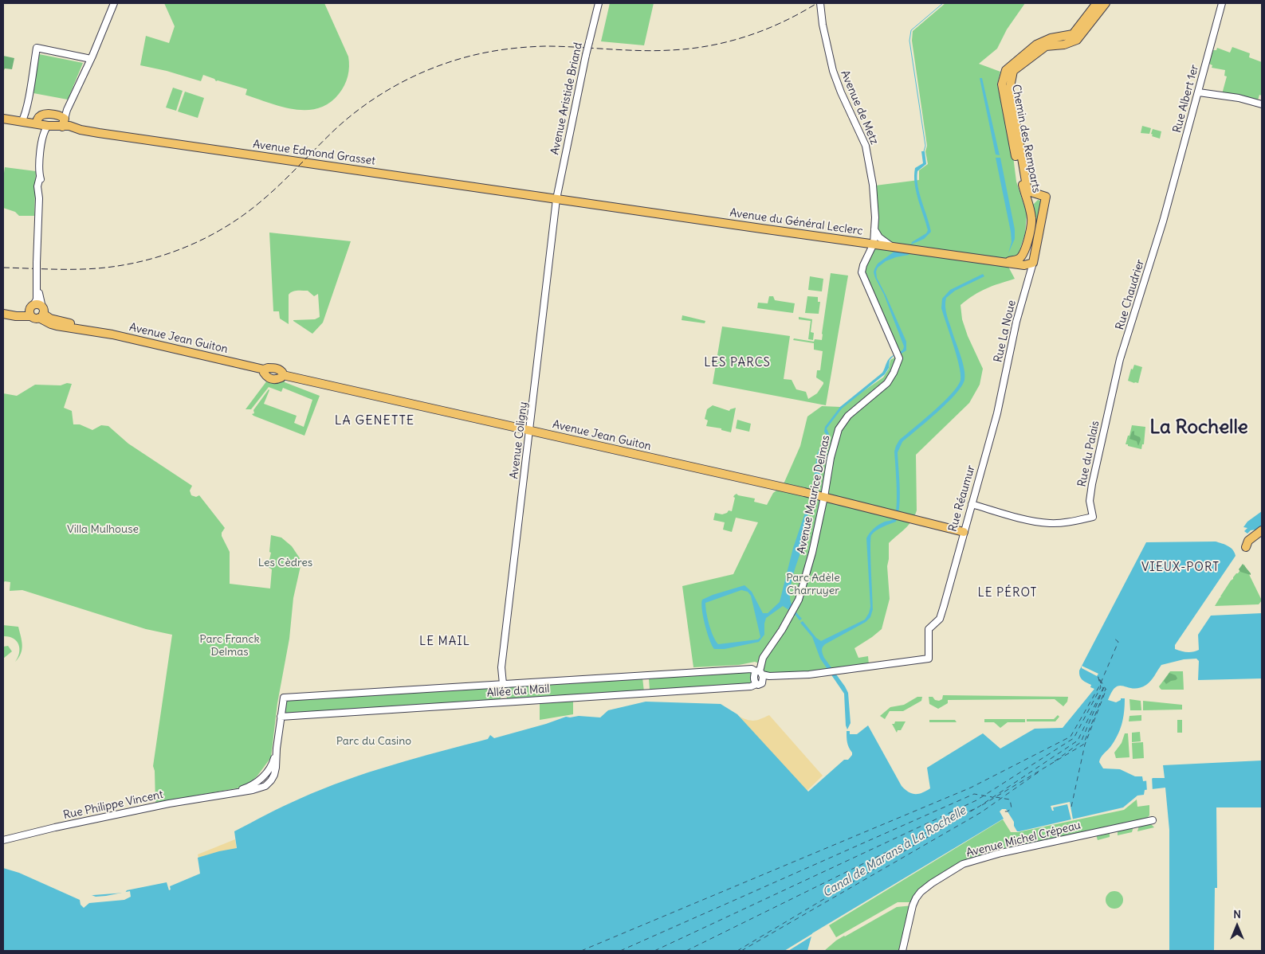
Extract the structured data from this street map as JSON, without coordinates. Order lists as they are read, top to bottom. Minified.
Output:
{"streets":{"main road":["Chemin des Remparts","Avenue Edmond Grasset","Avenue du Général Leclerc","Avenue Jean Guiton"],"street":["Avenue Aristide Briand","Rue Albert 1er","Avenue de Metz","Rue Chaudrier","Rue La Noue","Avenue Coligny","Rue du Palais","Avenue Maurice Delmas","Rue Réaumur","Allée du Mail","Rue Philippe Vincent","Avenue Michel Crépeau"]},"crossings":[["Avenue Aristide Briand","Avenue Edmond Grasset"],["Avenue Aristide Briand","Avenue du Général Leclerc"],["Avenue Aristide Briand","Avenue Coligny"],["Rue Albert 1er","Rue Chaudrier"],["Avenue de Metz","Avenue du Général Leclerc"],["Avenue de Metz","Avenue Maurice Delmas"],["Chemin des Remparts","Avenue du Général Leclerc"],["Chemin des Remparts","Rue La Noue"],["Avenue Edmond Grasset","Avenue du Général Leclerc"],["Avenue Edmond Grasset","Avenue Coligny"],["Avenue du Général Leclerc","Rue La Noue"],["Avenue du Général Leclerc","Avenue Coligny"],["Rue Chaudrier","Rue du Palais"],["Rue La Noue","Rue Réaumur"],["Avenue Jean Guiton","Avenue Coligny"],["Avenue Jean Guiton","Avenue Maurice Delmas"],["Avenue Jean Guiton","Rue Réaumur"],["Avenue Coligny","Allée du Mail"],["Rue du Palais","Rue Réaumur"],["Avenue Maurice Delmas","Allée du Mail"],["Rue Réaumur","Allée du Mail"],["Allée du Mail","Rue Philippe Vincent"]],"districts":["LES PARCS","LA GENETTE","La Rochelle","VIEUX-PORT","LE PÉROT","LE MAIL"],"water":["Canal de Marans à La Rochelle"],"parks":["Villa Mulhouse","Les Cèdres","Parc Adèle Charruyer","Parc Franck Delmas","Parc du Casino"],"north":"top"}
